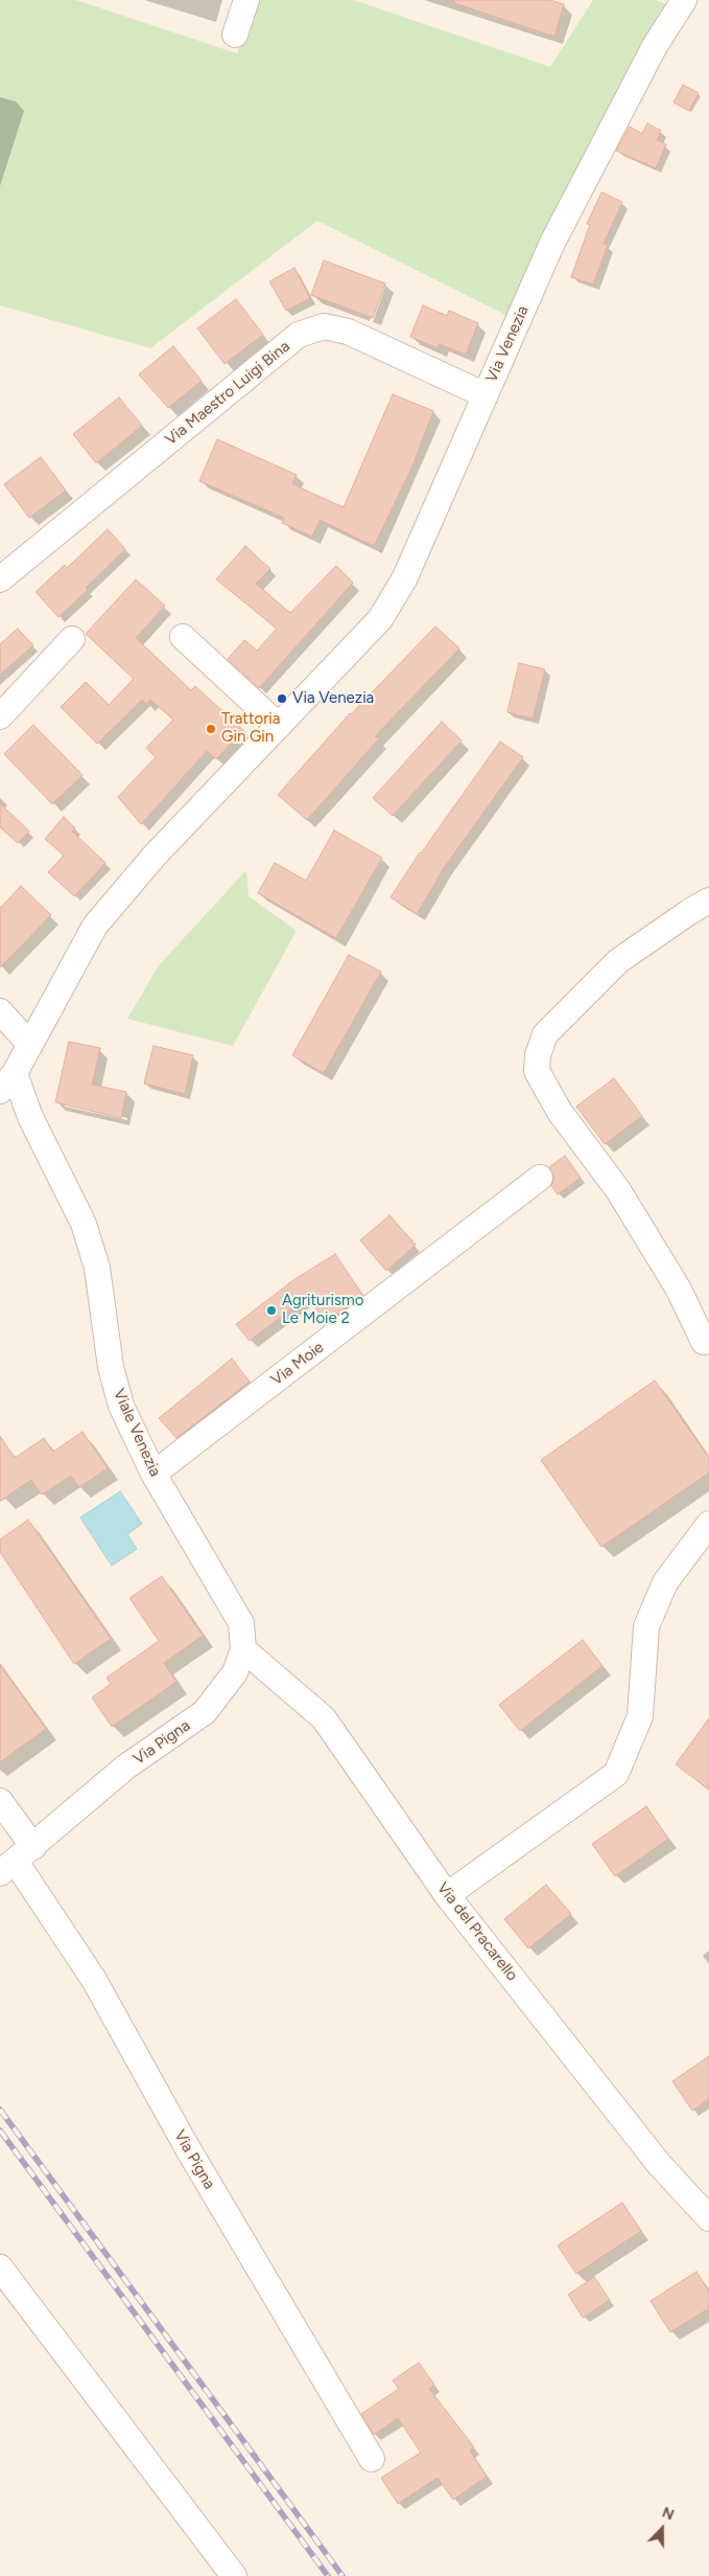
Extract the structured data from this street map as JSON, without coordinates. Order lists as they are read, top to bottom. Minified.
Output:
{"streets":{"street":["Via Venezia","Via Maestro Luigi Bina","Via Moie","Viale Venezia","Via Pigna","Via del Pracarello"]},"crossings":[["Via Venezia","Via Maestro Luigi Bina"],["Via Venezia","Viale Venezia"],["Via Moie","Viale Venezia"],["Viale Venezia","Via Pigna"],["Viale Venezia","Via del Pracarello"],["Via Pigna","Via del Pracarello"]],"places":["Via Venezia","Trattoria Gin Gin","Agriturismo Le Moie 2"],"north":"top"}
